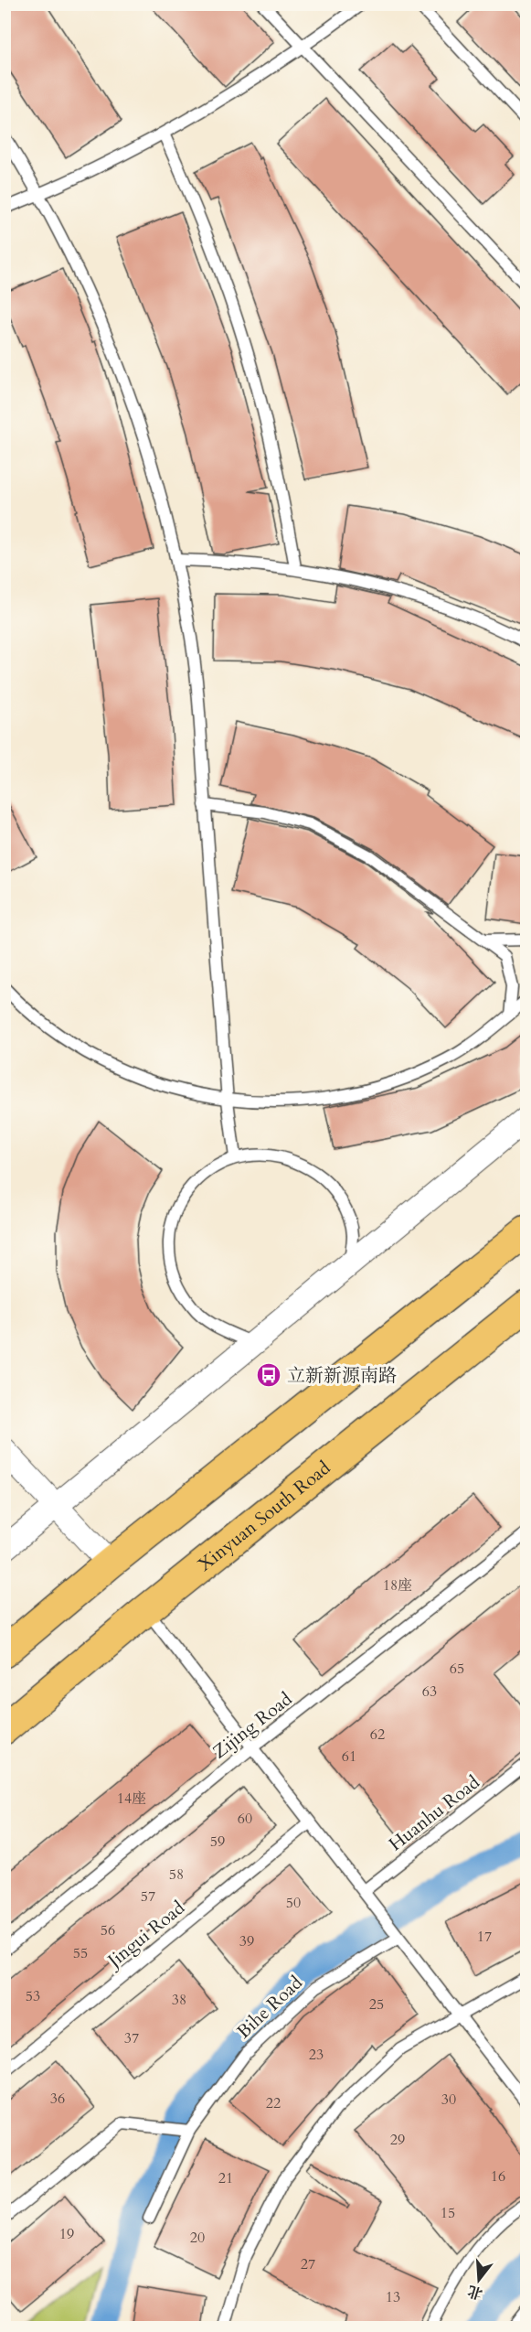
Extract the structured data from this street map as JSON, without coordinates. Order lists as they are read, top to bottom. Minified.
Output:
{"streets":{"main road":["Xinyuan South Road"],"lane":["Zijing Road","Huanhu Road","Jingui Road","Bihe Road"]},"places":{"bus stop":["立新新源南路"]},"house_numbers":["18座","65","63","62","61","14座","60","59","58","57","50","56","17","39","55","53","38","25","37","23","36","30","22","29","16","21","15","19","20","27","13"],"north":"bottom"}
